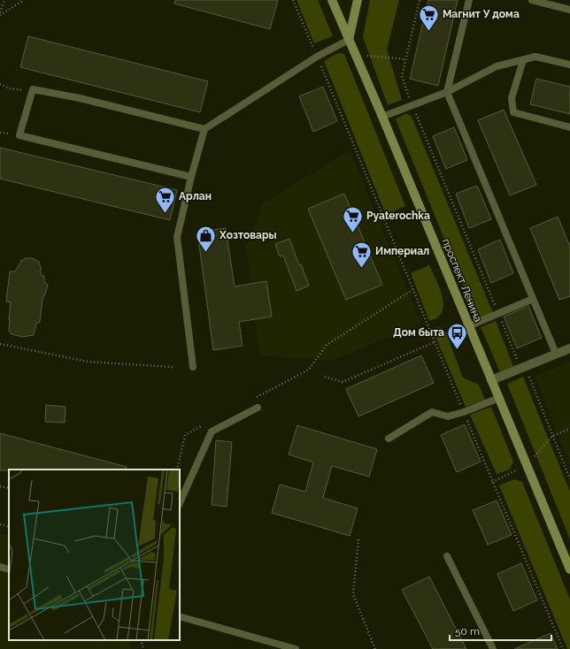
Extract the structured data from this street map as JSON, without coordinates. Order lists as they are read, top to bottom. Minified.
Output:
{"streets":{"street":["проспект Ленина"]},"places":{"supermarket":["Магнит У дома","Арлан","Pyaterochka","Империал"],"shop":["Хозтовары"],"bus stop":["Дом быта"]},"scale_bar":"50 m"}
